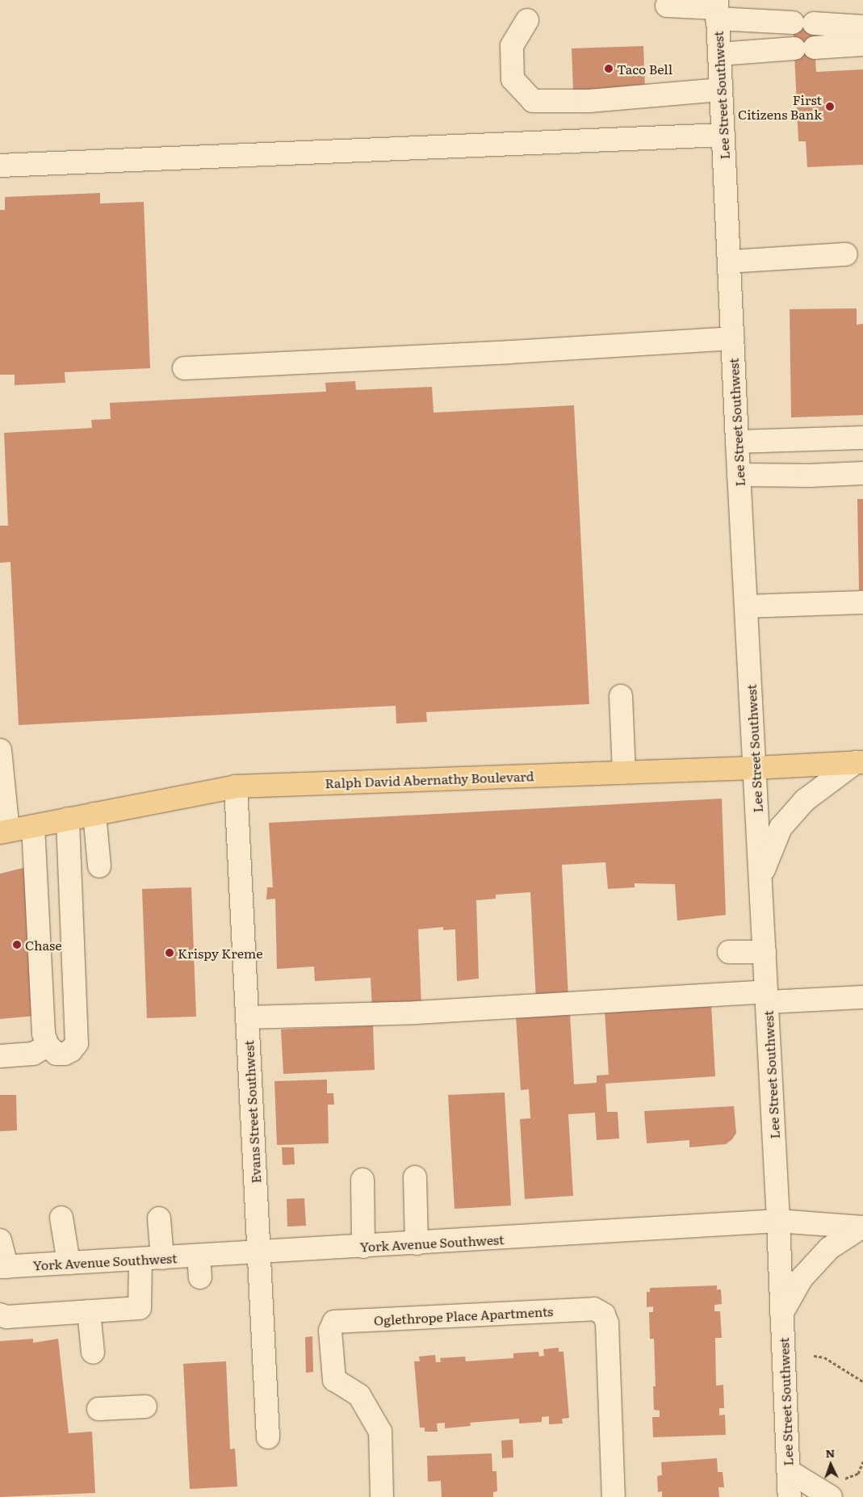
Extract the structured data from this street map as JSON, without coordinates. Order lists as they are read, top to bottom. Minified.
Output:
{"streets":{"main road":["Ralph David Abernathy Boulevard"],"street":["Lee Street Southwest","Evans Street Southwest","York Avenue Southwest","Oglethrope Place Apartments"]},"crossings":[["Lee Street Southwest","Ralph David Abernathy Boulevard"],["Lee Street Southwest","York Avenue Southwest"],["Ralph David Abernathy Boulevard","Evans Street Southwest"],["Evans Street Southwest","York Avenue Southwest"]],"places":["Taco Bell","First Citizens Bank","Chase","Krispy Kreme"],"north":"top"}
